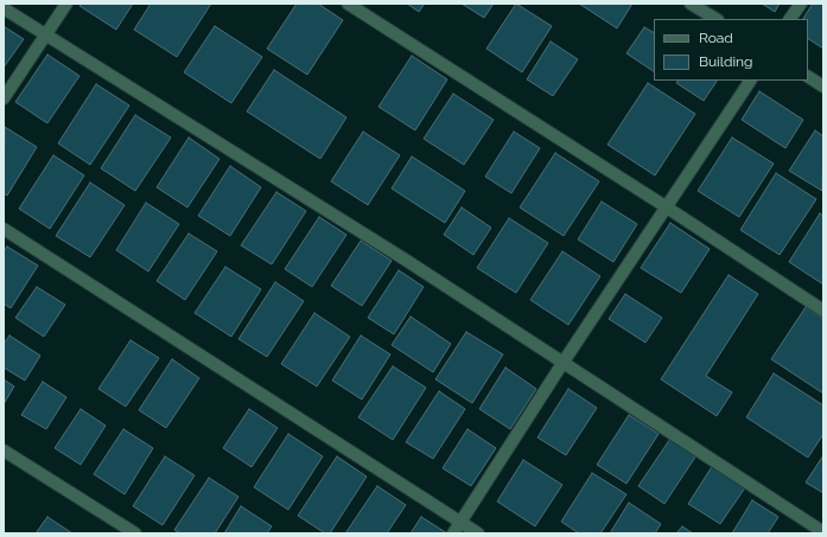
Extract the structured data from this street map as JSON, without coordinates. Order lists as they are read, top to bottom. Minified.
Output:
{"legend":["Road","Building"]}
